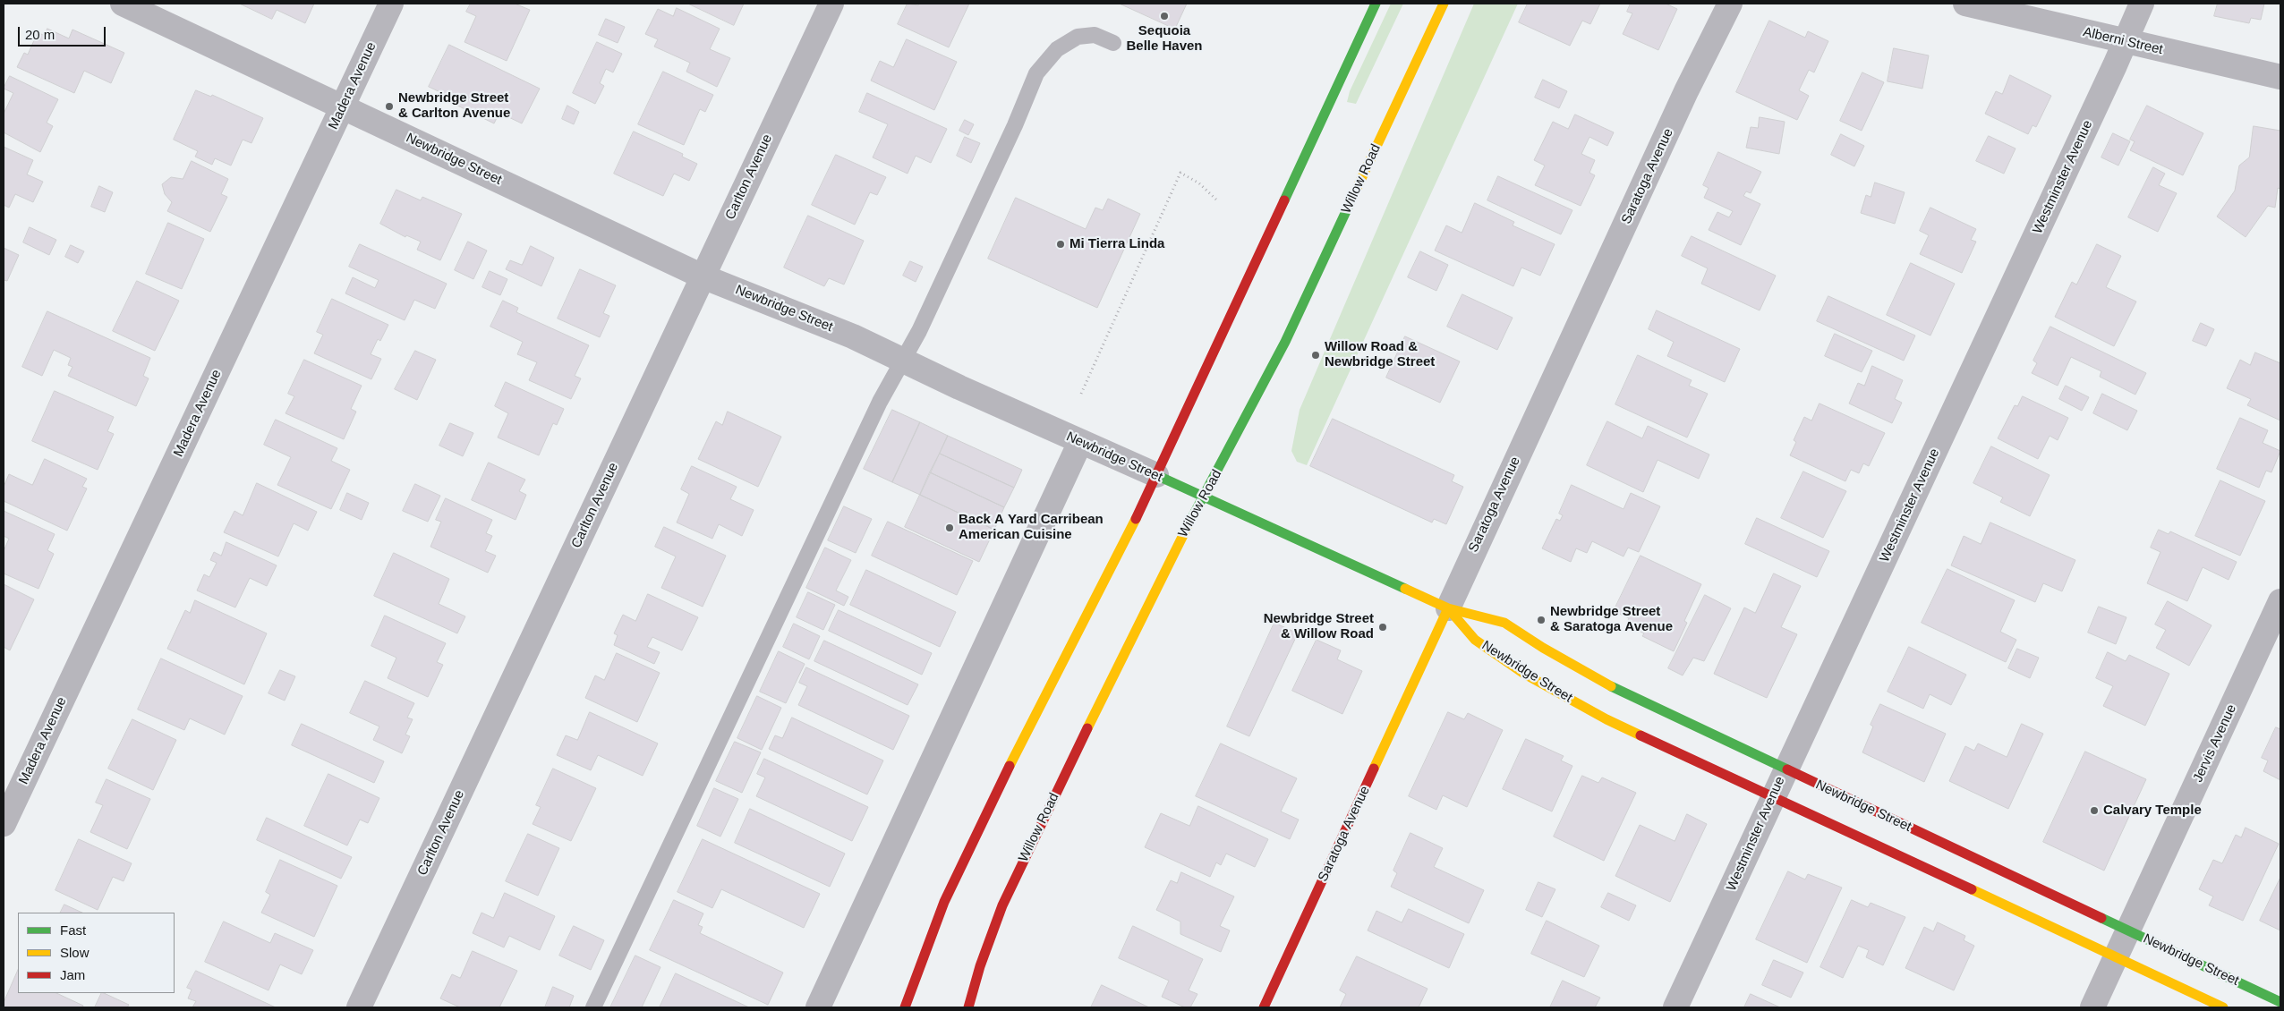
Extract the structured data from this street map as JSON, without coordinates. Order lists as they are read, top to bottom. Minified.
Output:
{"streets":{"main road":["Newbridge Street","Saratoga Avenue","Willow Road"],"street":["Alberni Street","Madera Avenue","Carlton Avenue","Westminster Avenue","Jervis Avenue"]},"crossings":[["Alberni Street","Westminster Avenue"],["Madera Avenue","Newbridge Street"],["Newbridge Street","Saratoga Avenue"],["Newbridge Street","Carlton Avenue"],["Newbridge Street","Westminster Avenue"],["Newbridge Street","Willow Road"],["Newbridge Street","Jervis Avenue"]],"places":["Sequoia Belle Haven","Newbridge Street & Carlton Avenue","Mi Tierra Linda","Willow Road & Newbridge Street","Back A Yard Carribean American Cuisine","Newbridge Street & Saratoga Avenue","Newbridge Street & Willow Road","Calvary Temple"],"legend":["Fast","Slow","Jam"],"scale_bar":"20 m"}
